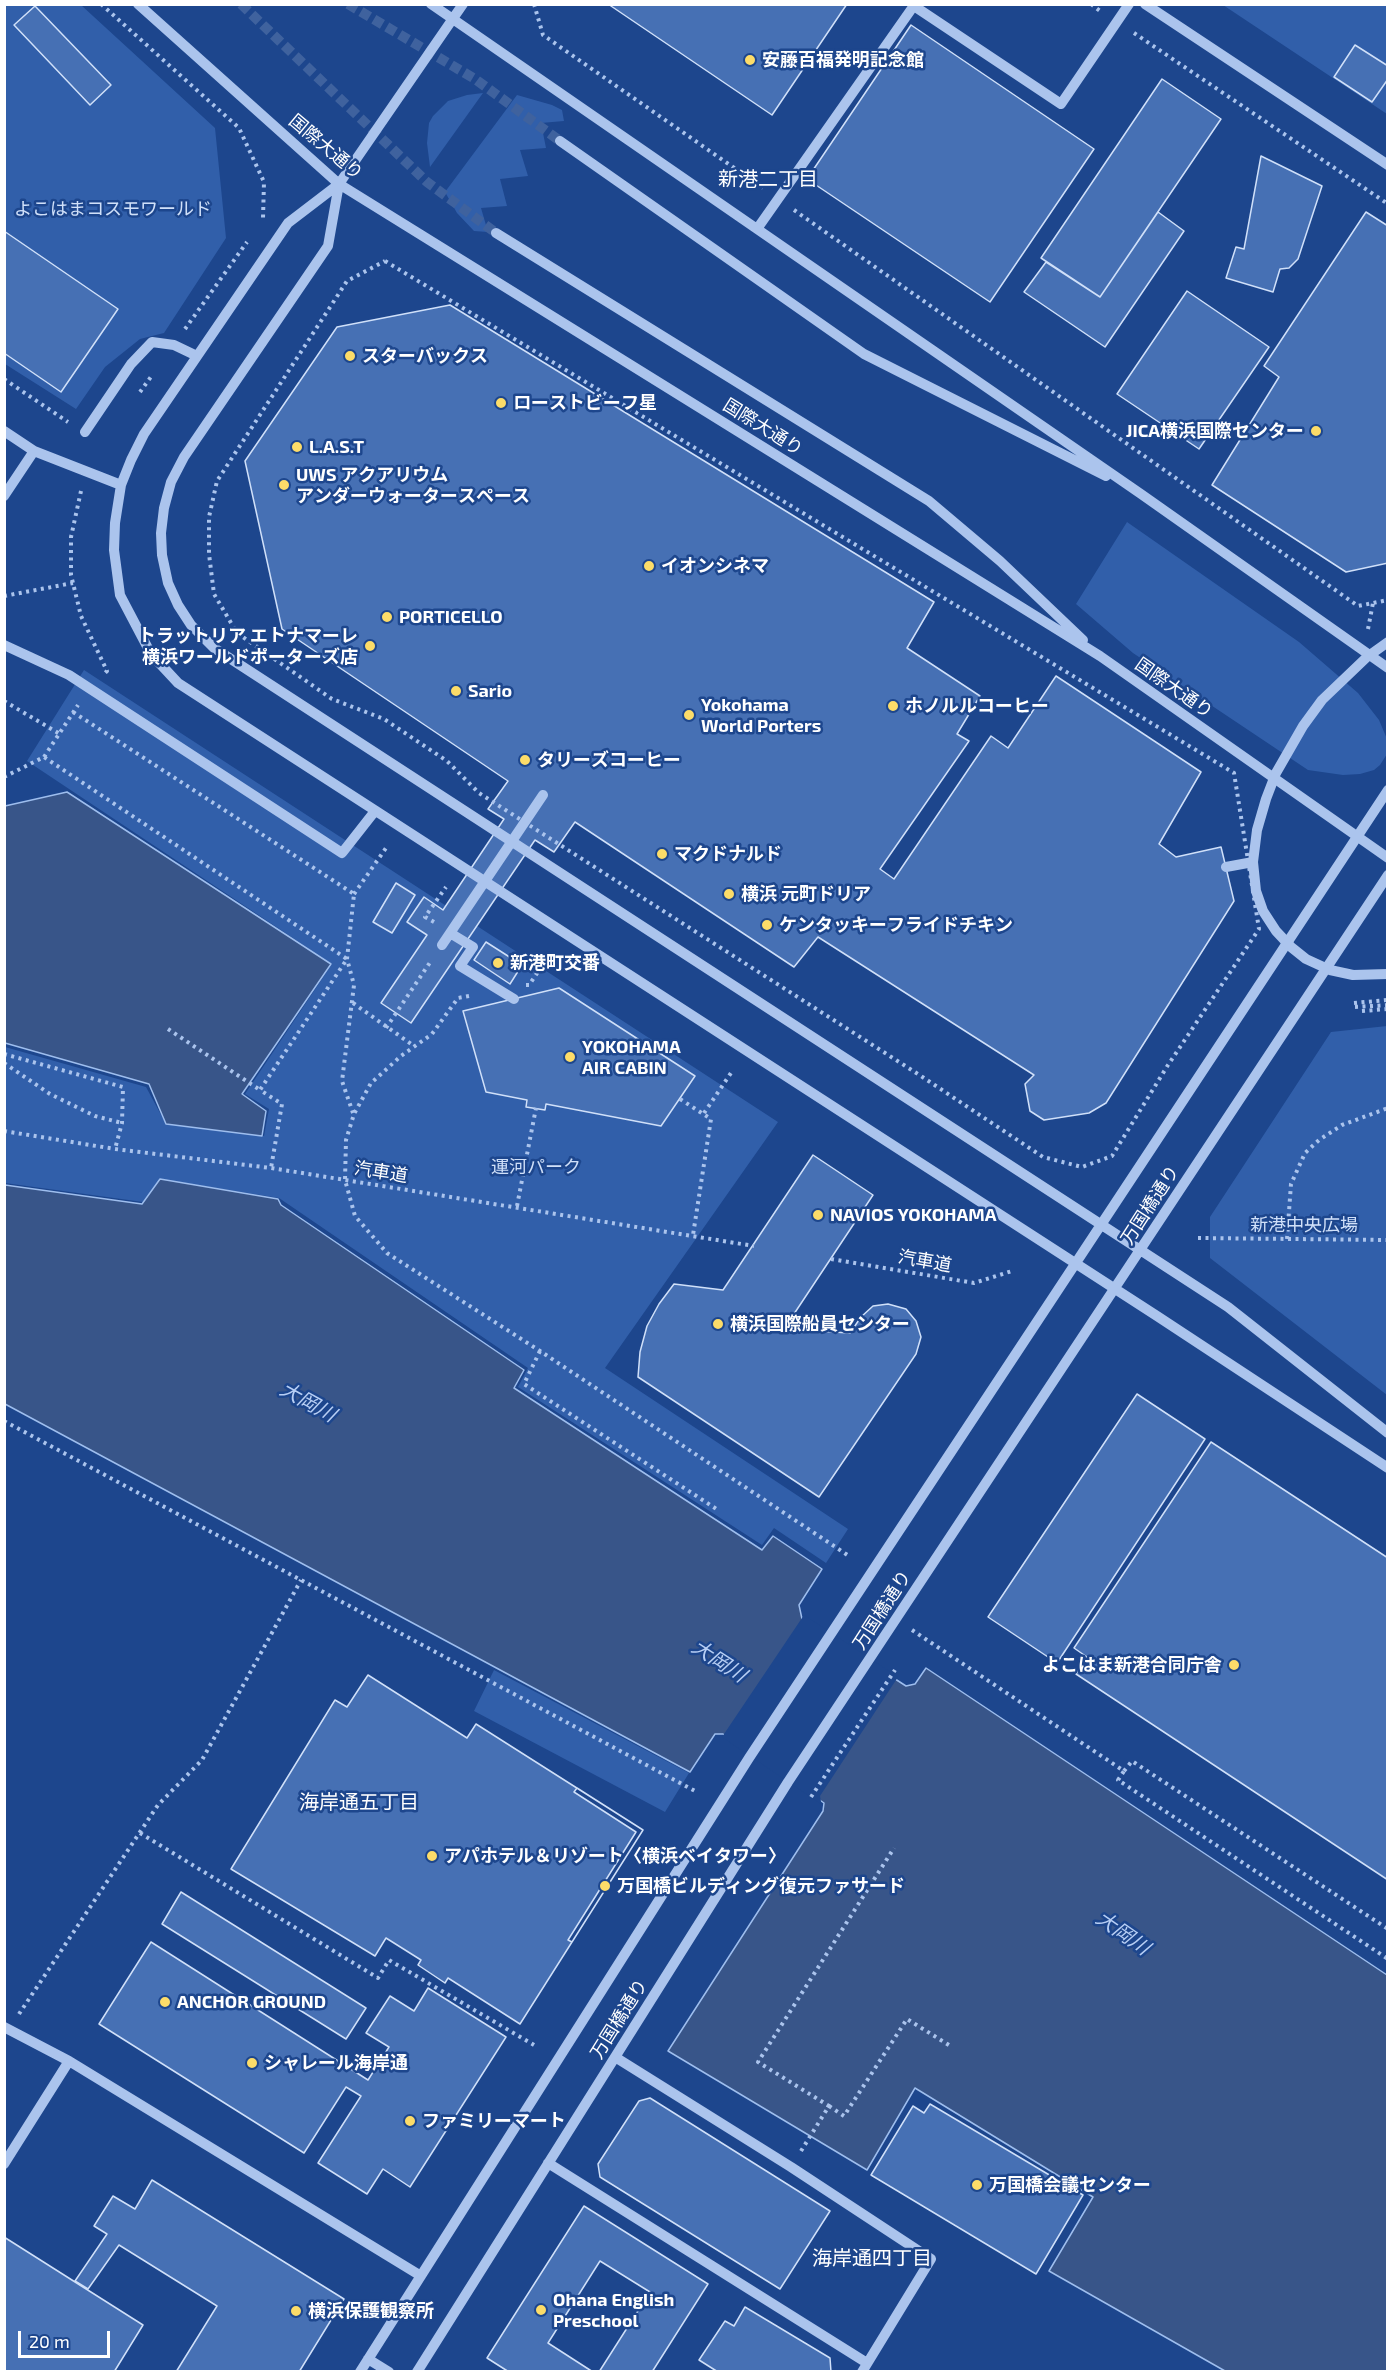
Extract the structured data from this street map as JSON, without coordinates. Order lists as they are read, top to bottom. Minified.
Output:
{"streets":{"street":["国際大通り","万国橋通り"],"path":["汽車道"]},"crossings":[["国際大通り","万国橋通り"]],"districts":["新港二丁目","海岸通五丁目","海岸通四丁目"],"water":["大岡川"],"parks":["よこはまコスモワールド","運河パーク","新港中央広場"],"places":["安藤百福発明記念館","スターバックス","ローストビーフ星","JICA横浜国際センター","L.A.S.T","UWS アクアリウム アンダーウォータースペース","イオンシネマ","PORTICELLO","トラットリア エトナマーレ 横浜ワールドポーターズ店","Sario","ホノルルコーヒー","Yokohama World Porters","タリーズコーヒー","マクドナルド","横浜 元町ドリア","ケンタッキーフライドチキン","新港町交番","YOKOHAMA AIR CABIN","NAVIOS YOKOHAMA","横浜国際船員センター","よこはま新港合同庁舎","アパホテル＆リゾート〈横浜ベイタワー〉","万国橋ビルディング復元ファサード","ANCHOR GROUND","シャレール海岸通","ファミリーマート","万国橋会議センター","Ohana English Preschool","横浜保護観察所"],"scale_bar":"20 m"}
